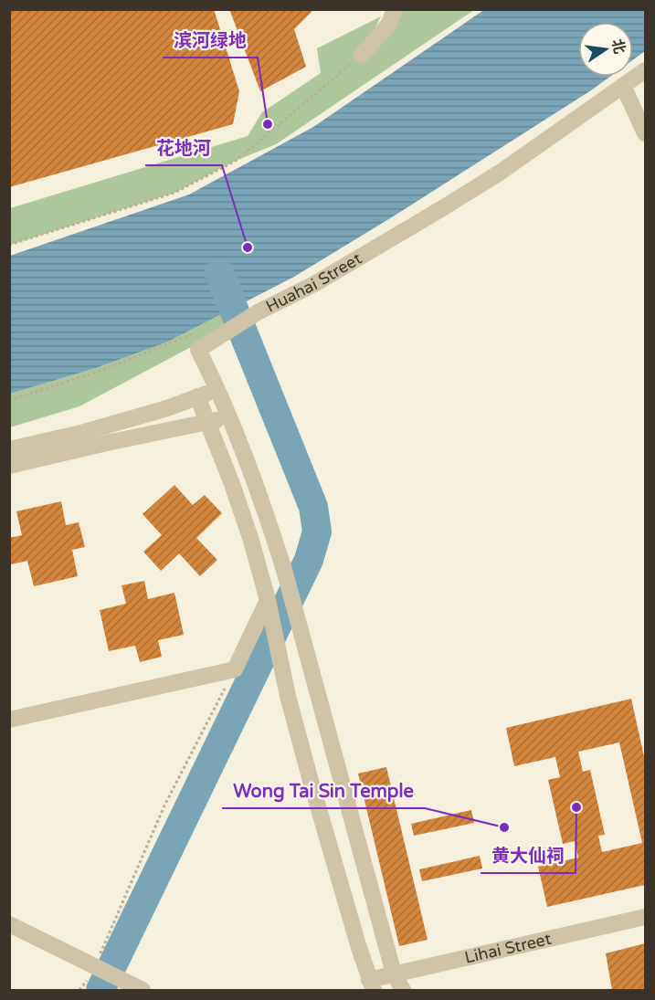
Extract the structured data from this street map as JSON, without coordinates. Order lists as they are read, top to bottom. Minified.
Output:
{"streets":{"street":["Huahai Street","Lihai Street"]},"crossings":[["Huahai Street","Lihai Street"]],"places":["滨河绿地","花地河","黄大仙祠","Wong Tai Sin Temple"],"north":"right"}
